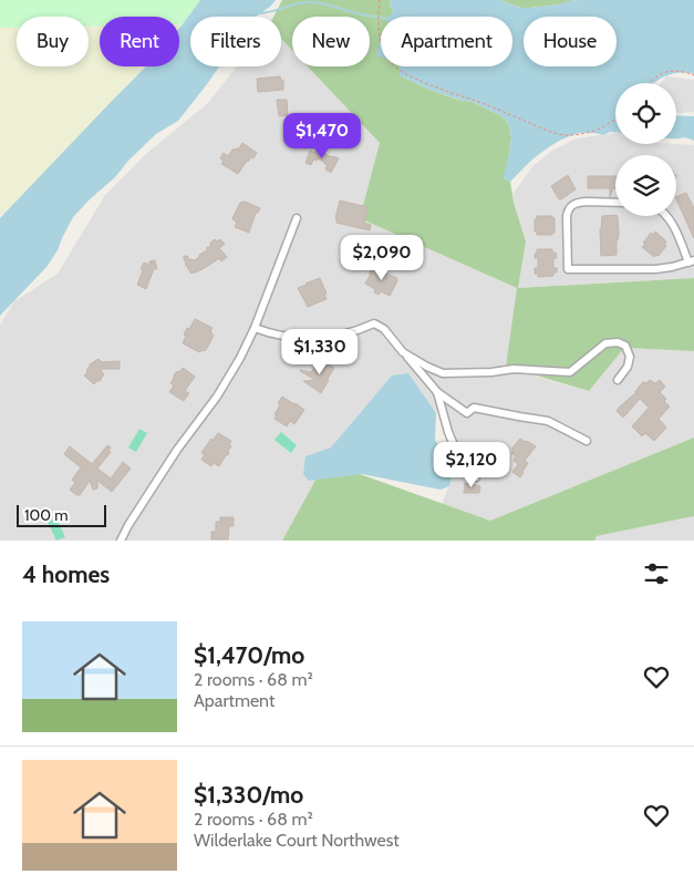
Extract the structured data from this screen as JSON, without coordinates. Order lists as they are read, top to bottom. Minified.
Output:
{"scale_bar":"100 m","page":{"chip":["Buy","Rent","Filters","New","Apartment","House"],"price":["$1,470","$2,090","$1,330","$2,120"],"scale":"100 m","heading":"4 homes","list":[{"name":"$1,470/mo","note":"2 rooms · 68 m² · Apartment"},{"name":"$1,330/mo","note":"2 rooms · 68 m² · Wilderlake Court Northwest"}]}}
